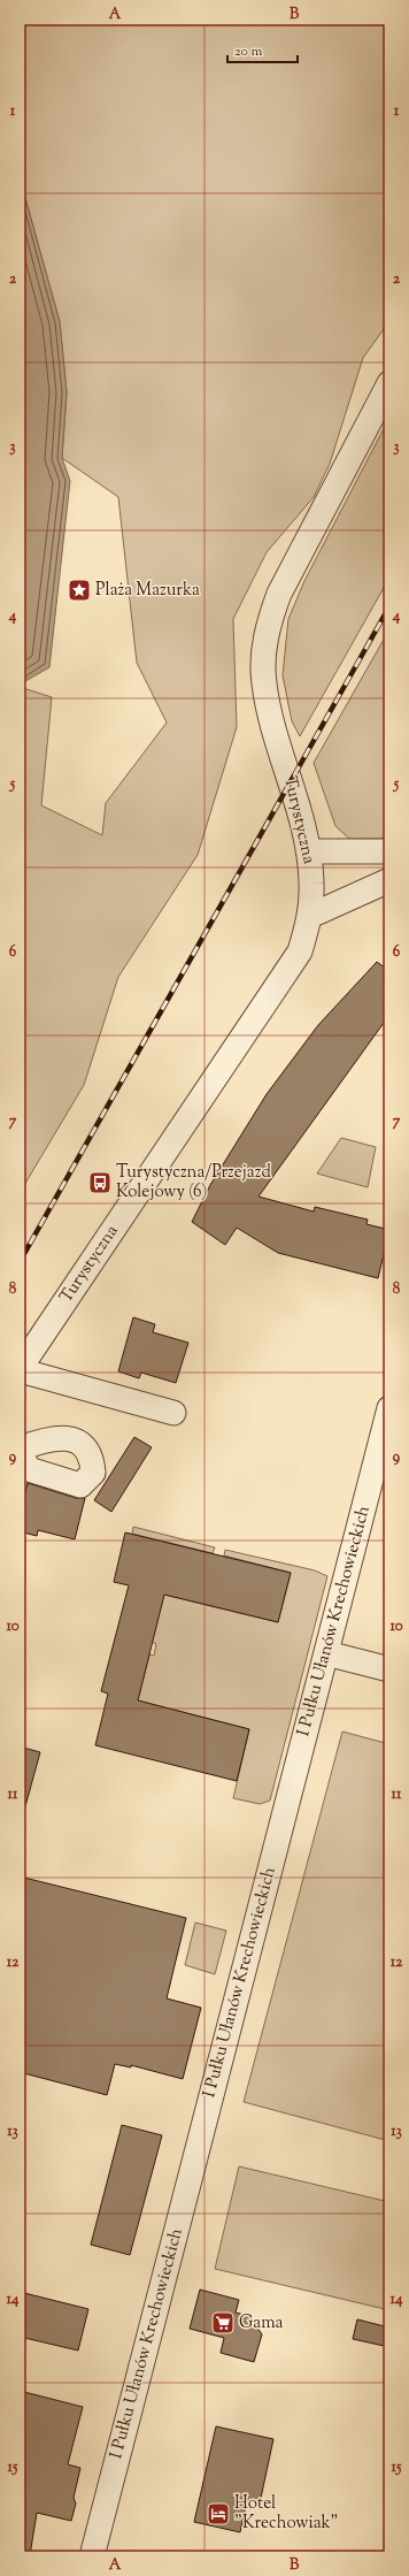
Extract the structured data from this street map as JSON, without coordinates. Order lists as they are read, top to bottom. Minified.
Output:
{"streets":{"street":["Turystyczna","I Pułku Ułanów Krechowieckich"]},"places":{"place":["Plaża Mazurka"],"bus stop":["Turystyczna/Przejazd Kolejowy (6)"],"supermarket":["Gama"],"hotel":["Hotel \"Krechowiak\""]},"scale_bar":"20 m","grid":{"columns":["A","B"],"rows":["1","2","3","4","5","6","7","8","9","10","11","12","13","14","15"]}}
